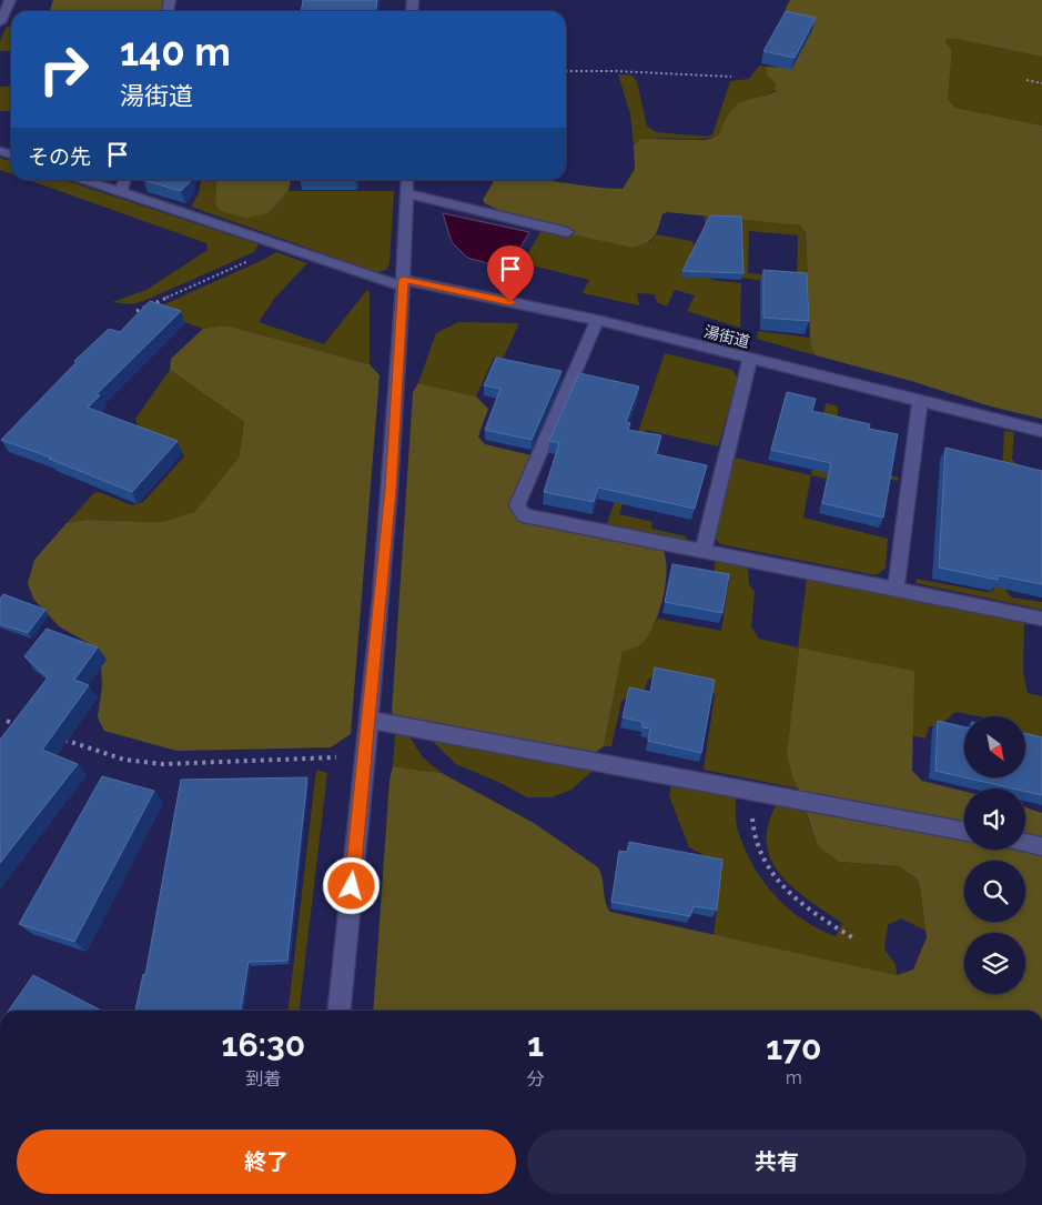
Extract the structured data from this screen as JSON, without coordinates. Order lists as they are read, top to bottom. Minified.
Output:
{"streets":{"street":["湯街道"]},"north":"bottom right","page":{"turn":["140 m","湯街道"],"then":"その先","eta":["16:30","到着","1","分","170","m"],"buttons":["終了","共有"]}}
